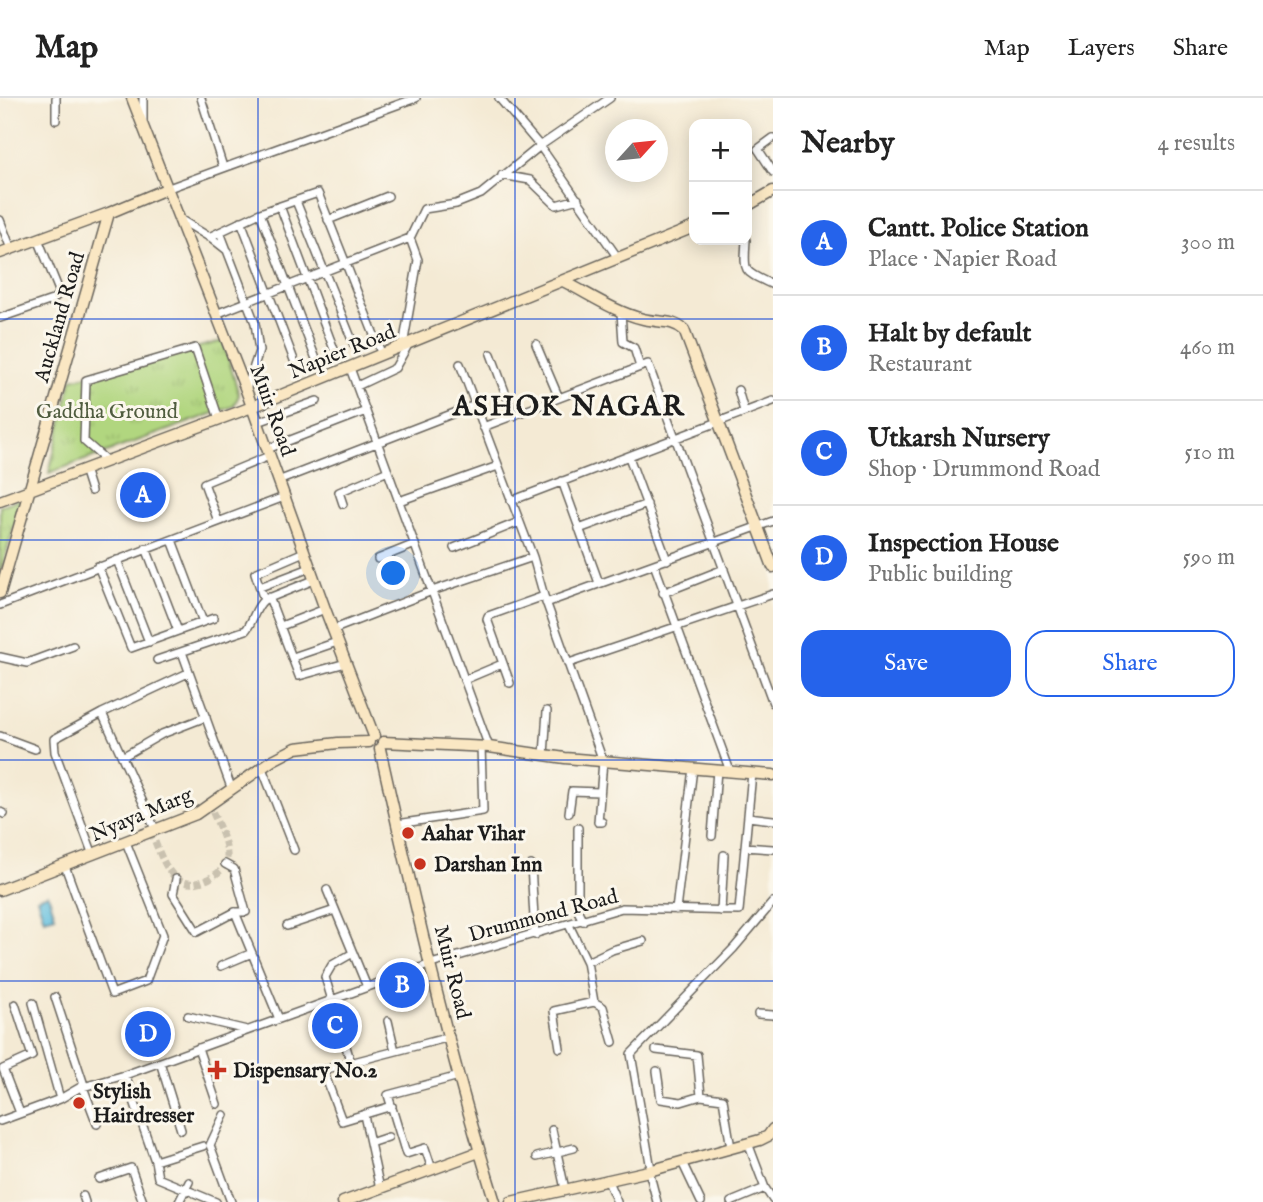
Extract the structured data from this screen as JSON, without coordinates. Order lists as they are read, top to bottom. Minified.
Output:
{"streets":{"street":["Auckland Road","Napier Road","Muir Road","Nyaya Marg","Drummond Road"]},"crossings":[["Auckland Road","Napier Road"],["Napier Road","Muir Road"],["Muir Road","Nyaya Marg"],["Muir Road","Drummond Road"]],"districts":["ASHOK NAGAR"],"parks":["Gaddha Ground"],"places":{"other":["Aahar Vihar","Darshan Inn","Stylish Hairdresser"],"health":["Dispensary No.2"]},"north":"top right","page":{"header":"Map","nav":["Map","Layers","Share"],"heading":["Nearby","4 results"],"map_buttons":["+","−"],"list":[{"mark":"A","name":"Cantt. Police Station","note":"Place · Napier Road","value":"300 m"},{"mark":"B","name":"Halt by default","note":"Restaurant","value":"460 m"},{"mark":"C","name":"Utkarsh Nursery","note":"Shop · Drummond Road","value":"510 m"},{"mark":"D","name":"Inspection House","note":"Public building","value":"590 m"}],"pins":["A","B","C","D"],"buttons":["Save","Share"]}}
